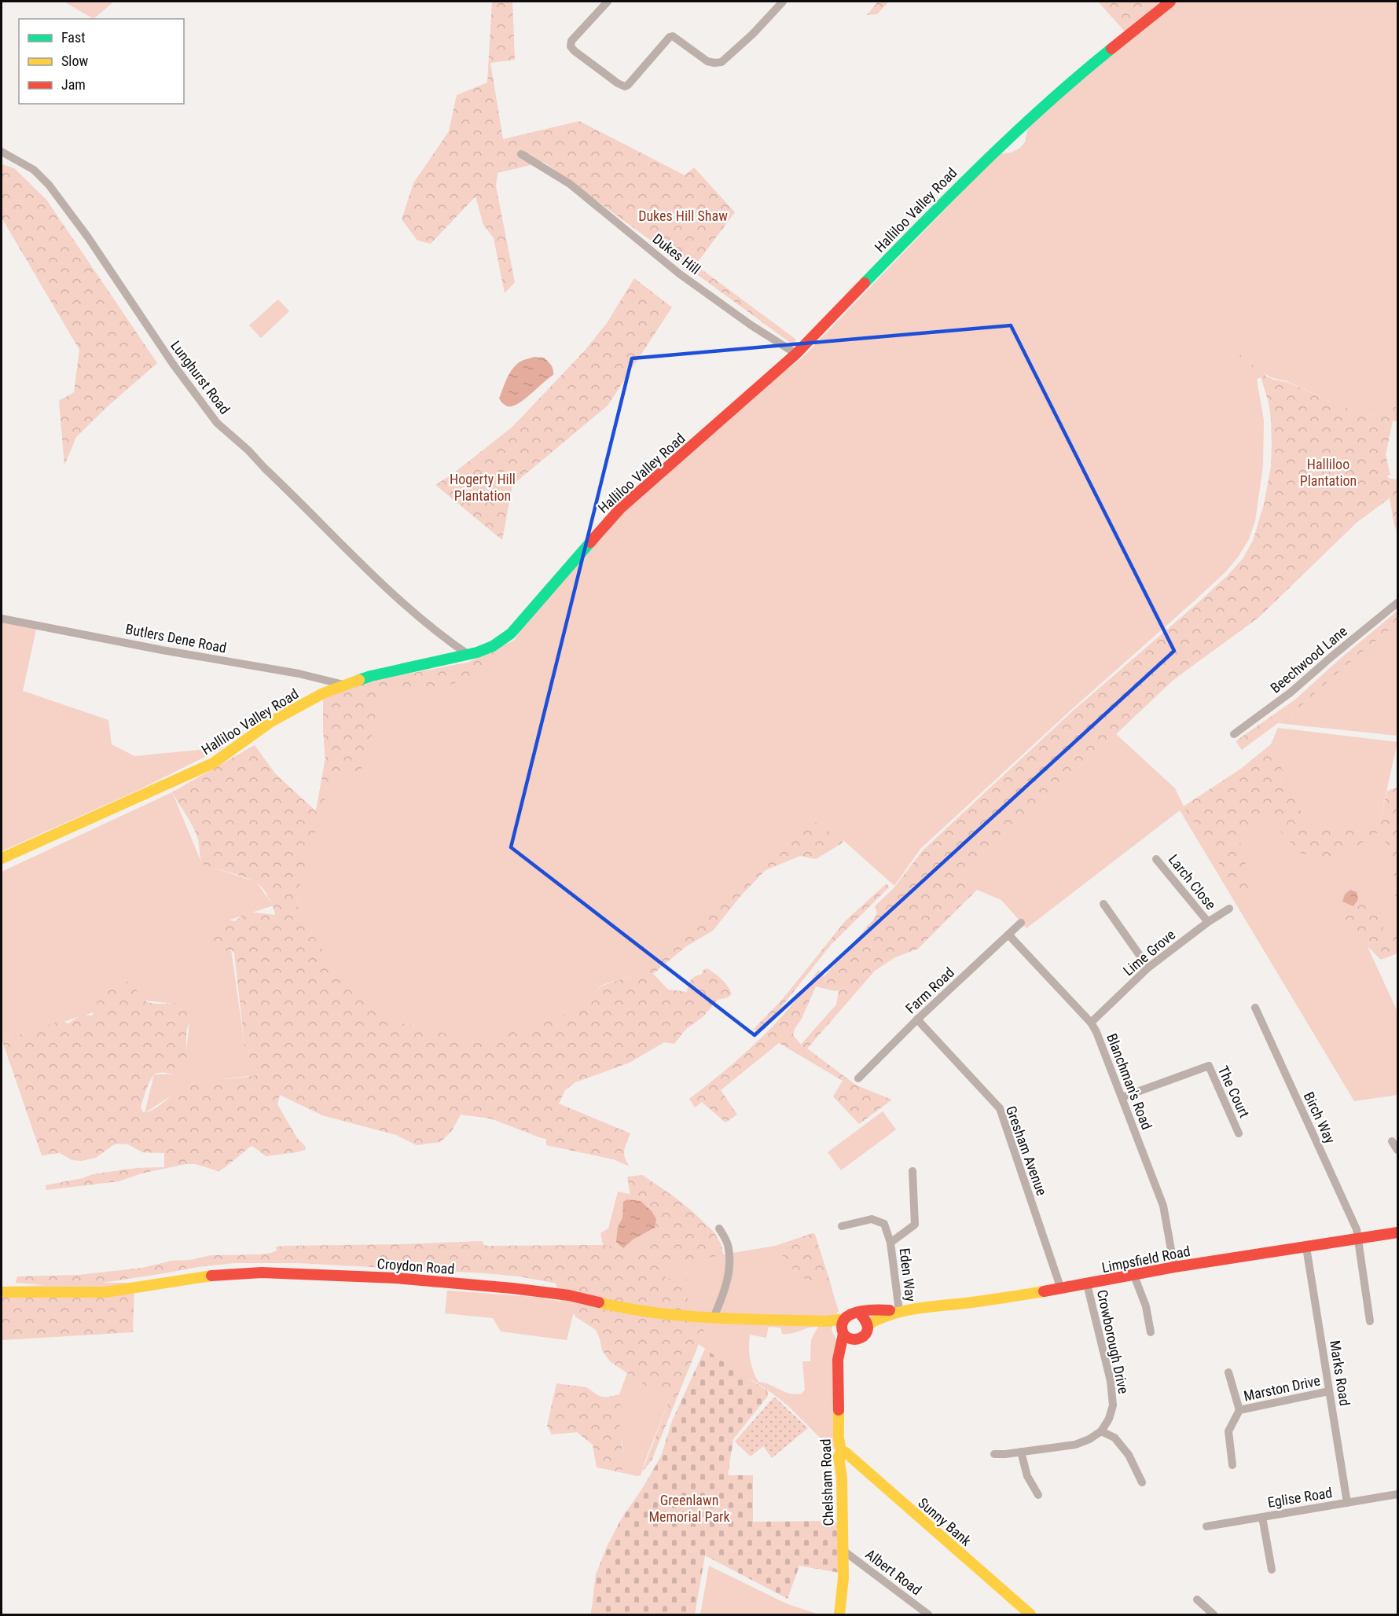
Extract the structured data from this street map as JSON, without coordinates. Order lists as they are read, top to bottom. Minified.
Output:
{"streets":{"street":["Halliloo Valley Road","Dukes Hill","Lunghurst Road","Butlers Dene Road","Beechwood Lane","Larch Close","Lime Grove","Farm Road","Blanchman's Road","The Court","Birch Way","Gresham Avenue","Limpsfield Road","Croydon Road","Eden Way","Crowborough Drive","Marks Road","Marston Drive","Chelsham Road","Eglise Road","Sunny Bank","Albert Road"]},"crossings":[["Halliloo Valley Road","Dukes Hill"],["Halliloo Valley Road","Lunghurst Road"],["Halliloo Valley Road","Butlers Dene Road"],["Larch Close","Lime Grove"],["Lime Grove","Blanchman's Road"],["Farm Road","Blanchman's Road"],["Farm Road","Gresham Avenue"],["Blanchman's Road","The Court"],["Blanchman's Road","Limpsfield Road"],["Birch Way","Limpsfield Road"],["Gresham Avenue","Limpsfield Road"],["Limpsfield Road","Croydon Road"],["Limpsfield Road","Eden Way"],["Limpsfield Road","Crowborough Drive"],["Limpsfield Road","Marks Road"],["Limpsfield Road","Chelsham Road"],["Croydon Road","Chelsham Road"],["Marks Road","Marston Drive"],["Marks Road","Eglise Road"],["Chelsham Road","Sunny Bank"],["Chelsham Road","Albert Road"]],"parks":["Dukes Hill Shaw","Halliloo Plantation","Hogerty Hill Plantation","Greenlawn Memorial Park"],"legend":["Fast","Slow","Jam"]}
